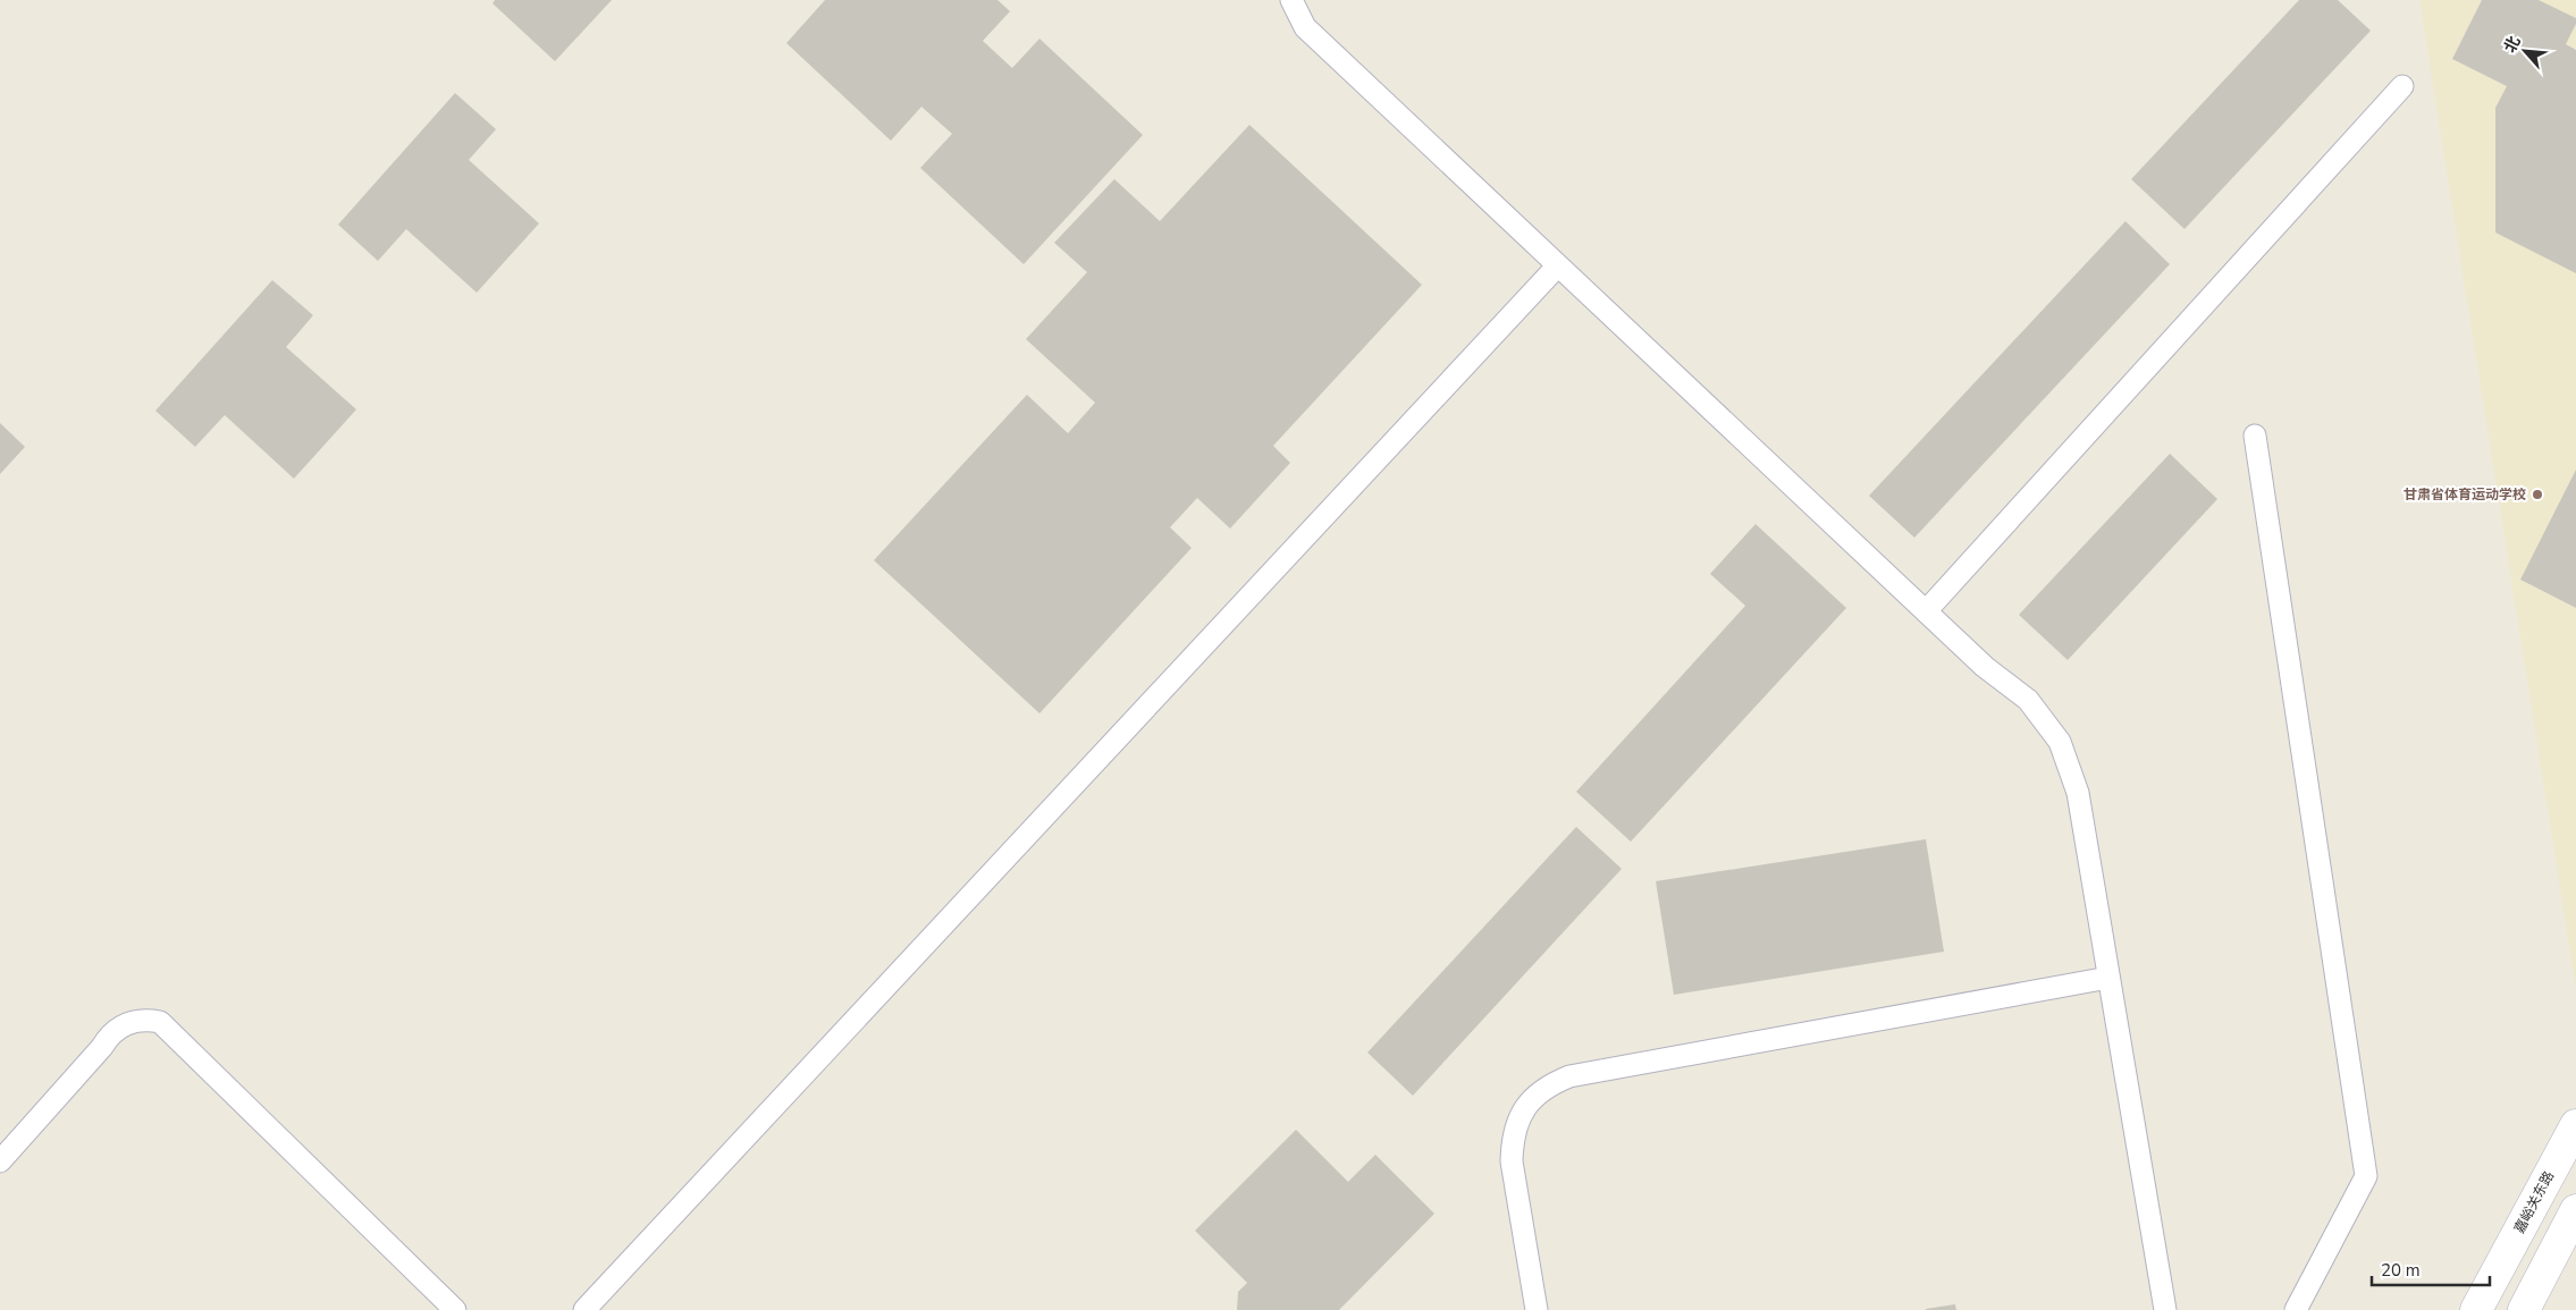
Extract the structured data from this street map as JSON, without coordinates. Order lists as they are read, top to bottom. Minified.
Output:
{"streets":{"main road":["嘉峪关东路"]},"places":["甘肃省体育运动学校"],"scale_bar":"20 m","north":"top left"}
